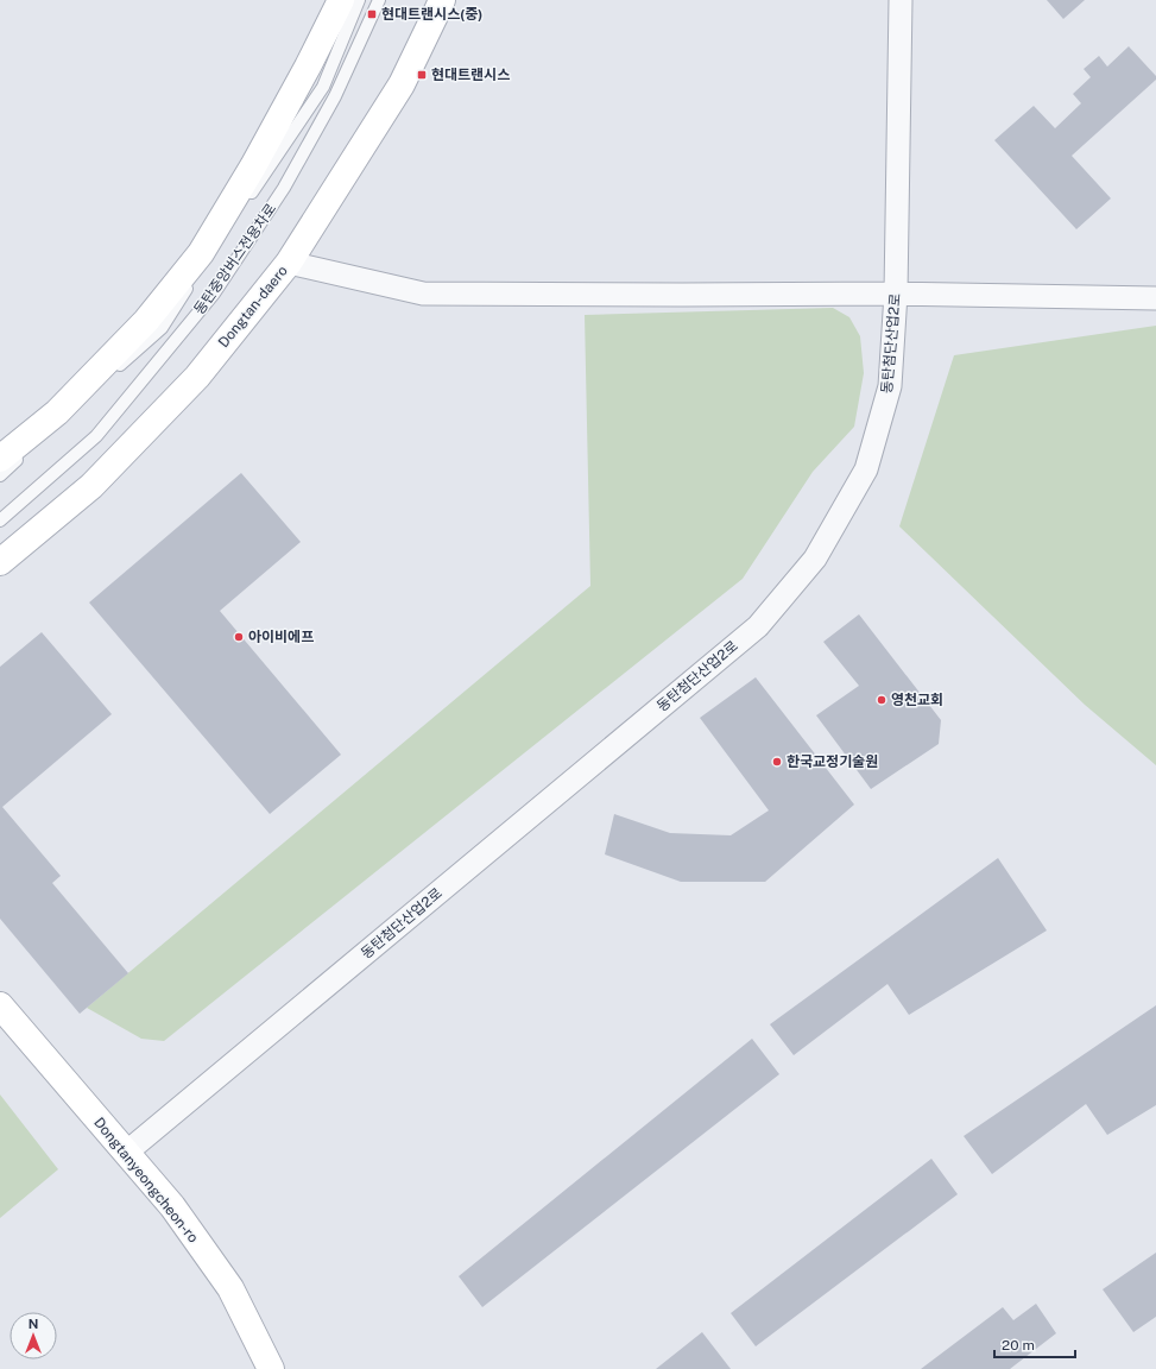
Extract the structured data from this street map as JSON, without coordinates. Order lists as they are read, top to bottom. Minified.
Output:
{"streets":{"main road":["Dongtan-daero","Dongtanyeongcheon-ro"],"street":["동탄첨단산업2로"],"lane":["동탄중앙버스전용차로"]},"crossings":[["동탄첨단산업2로","Dongtanyeongcheon-ro"]],"places":{"transit":["현대트랜시스(중)","현대트랜시스"],"other":["아이비에프","영천교회","한국교정기술원"]},"scale_bar":"20 m","north":"top"}
